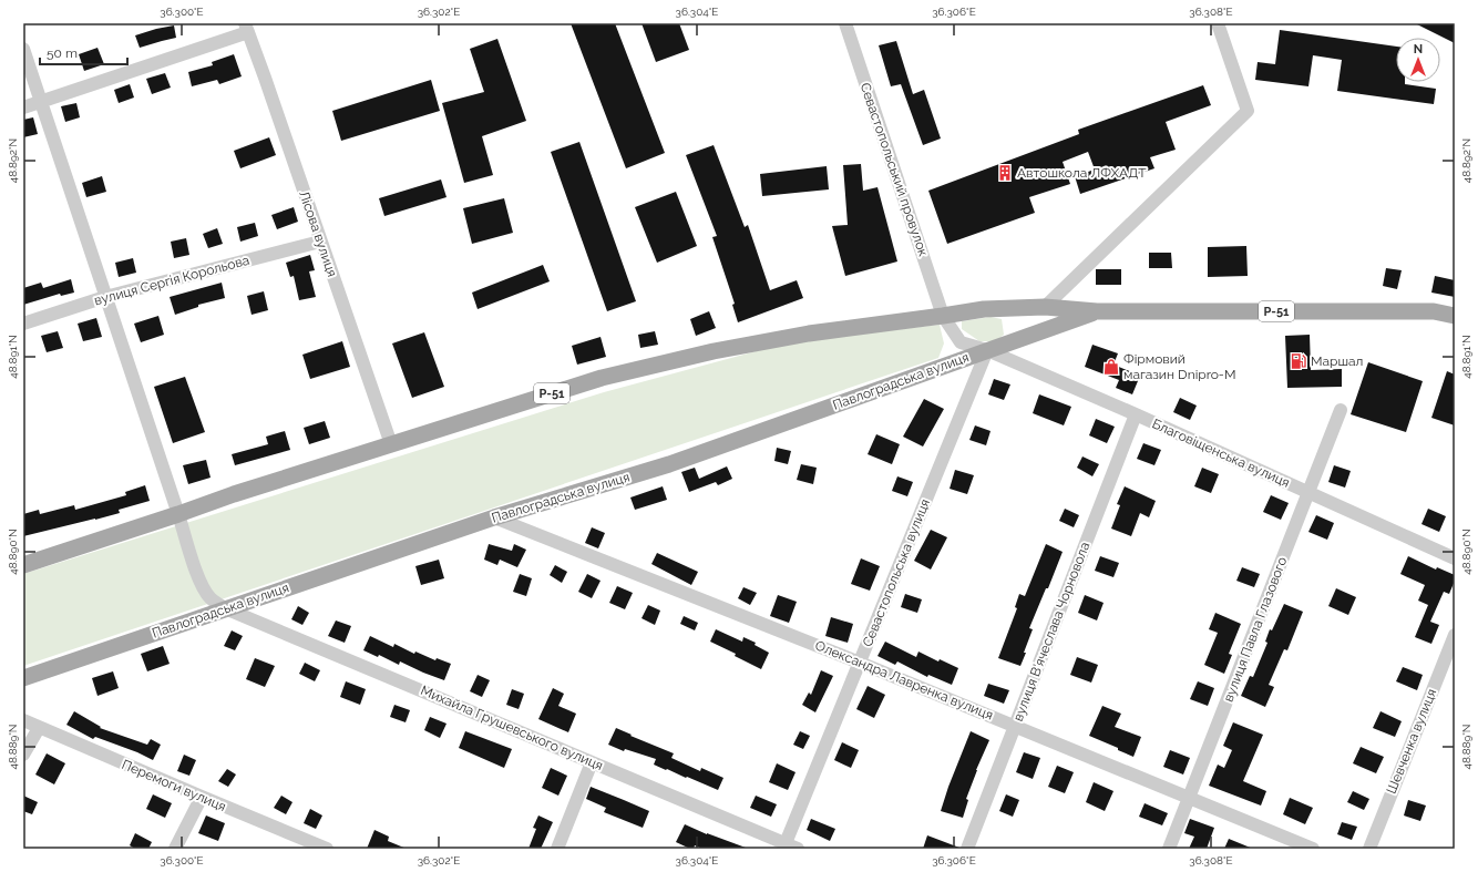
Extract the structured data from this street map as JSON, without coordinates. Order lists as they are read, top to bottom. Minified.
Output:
{"streets":{"main road":["Р-51","Павлоградська вулиця"],"street":["Севастопольський провулок","Лісова вулиця","вулиця Сергія Корольова","Благовіщенська вулиця","Севастопольська вулиця","вулиця Павла Глазового","вулиця В’ячеслава Чорновола","Олександра Лавренка вулиця","Михайла Грушевського вулиця","Шевченка вулиця","Перемоги вулиця"]},"crossings":[["Севастопольський провулок","Павлоградська вулиця"],["Севастопольський провулок","Благовіщенська вулиця"],["Севастопольський провулок","Севастопольська вулиця"],["Лісова вулиця","вулиця Сергія Корольова"],["Лісова вулиця","Павлоградська вулиця"],["вулиця Сергія Корольова","Михайла Грушевського вулиця"],["Павлоградська вулиця","Благовіщенська вулиця"],["Павлоградська вулиця","Севастопольська вулиця"],["Павлоградська вулиця","Олександра Лавренка вулиця"],["Павлоградська вулиця","Михайла Грушевського вулиця"],["Благовіщенська вулиця","Севастопольська вулиця"],["Благовіщенська вулиця","вулиця Павла Глазового"],["Благовіщенська вулиця","вулиця В’ячеслава Чорновола"],["Севастопольська вулиця","Олександра Лавренка вулиця"],["Севастопольська вулиця","Михайла Грушевського вулиця"],["вулиця Павла Глазового","Олександра Лавренка вулиця"],["вулиця В’ячеслава Чорновола","Олександра Лавренка вулиця"]],"places":{"building":["Автошкола ЛФХАДТ"],"fuel station":["Маршал"],"shop":["Фірмовий магазин Dnipro-M"]},"scale_bar":"50 m","north":"top","coordinates":["36.300°E","36.302°E","36.304°E","36.306°E","36.308°E","48.892°N","48.891°N","48.890°N","48.889°N"]}
